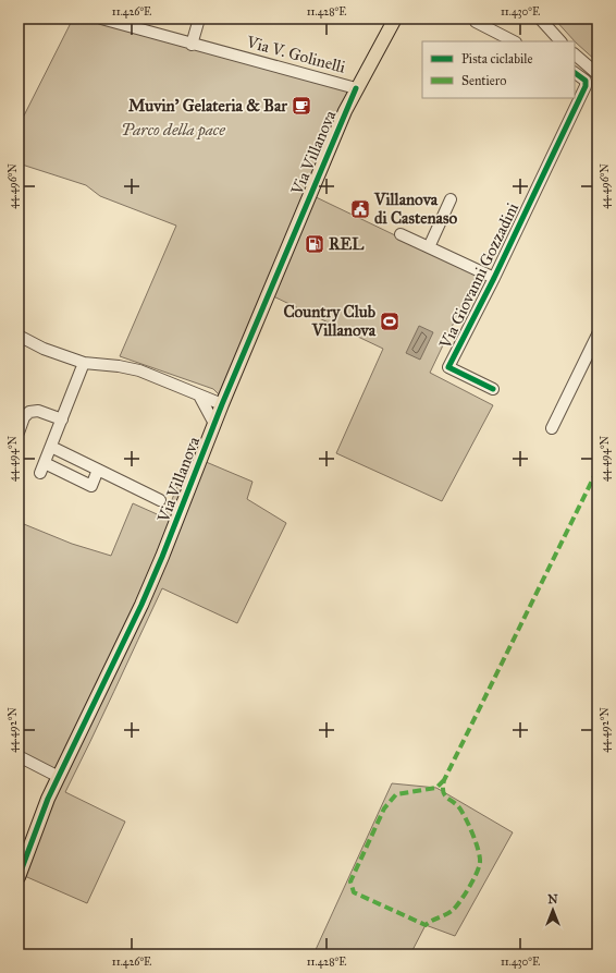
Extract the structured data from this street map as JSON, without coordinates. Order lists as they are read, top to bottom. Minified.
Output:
{"streets":{"main road":["Via Villanova"],"street":["Via V. Golinelli","Via Giovanni Gozzadini"]},"crossings":[["Via V. Golinelli","Via Villanova"]],"parks":["Parco della pace"],"places":{"cafe":["Muvin' Gelateria & Bar"],"public building":["Villanova di Castenaso"],"fuel station":["REL"],"sports":["Country Club Villanova"]},"legend":["Pista ciclabile","Sentiero"],"north":"top","coordinates":["11.426°E","11.428°E","11.430°E","44.496°N","44.494°N","44.492°N"]}
